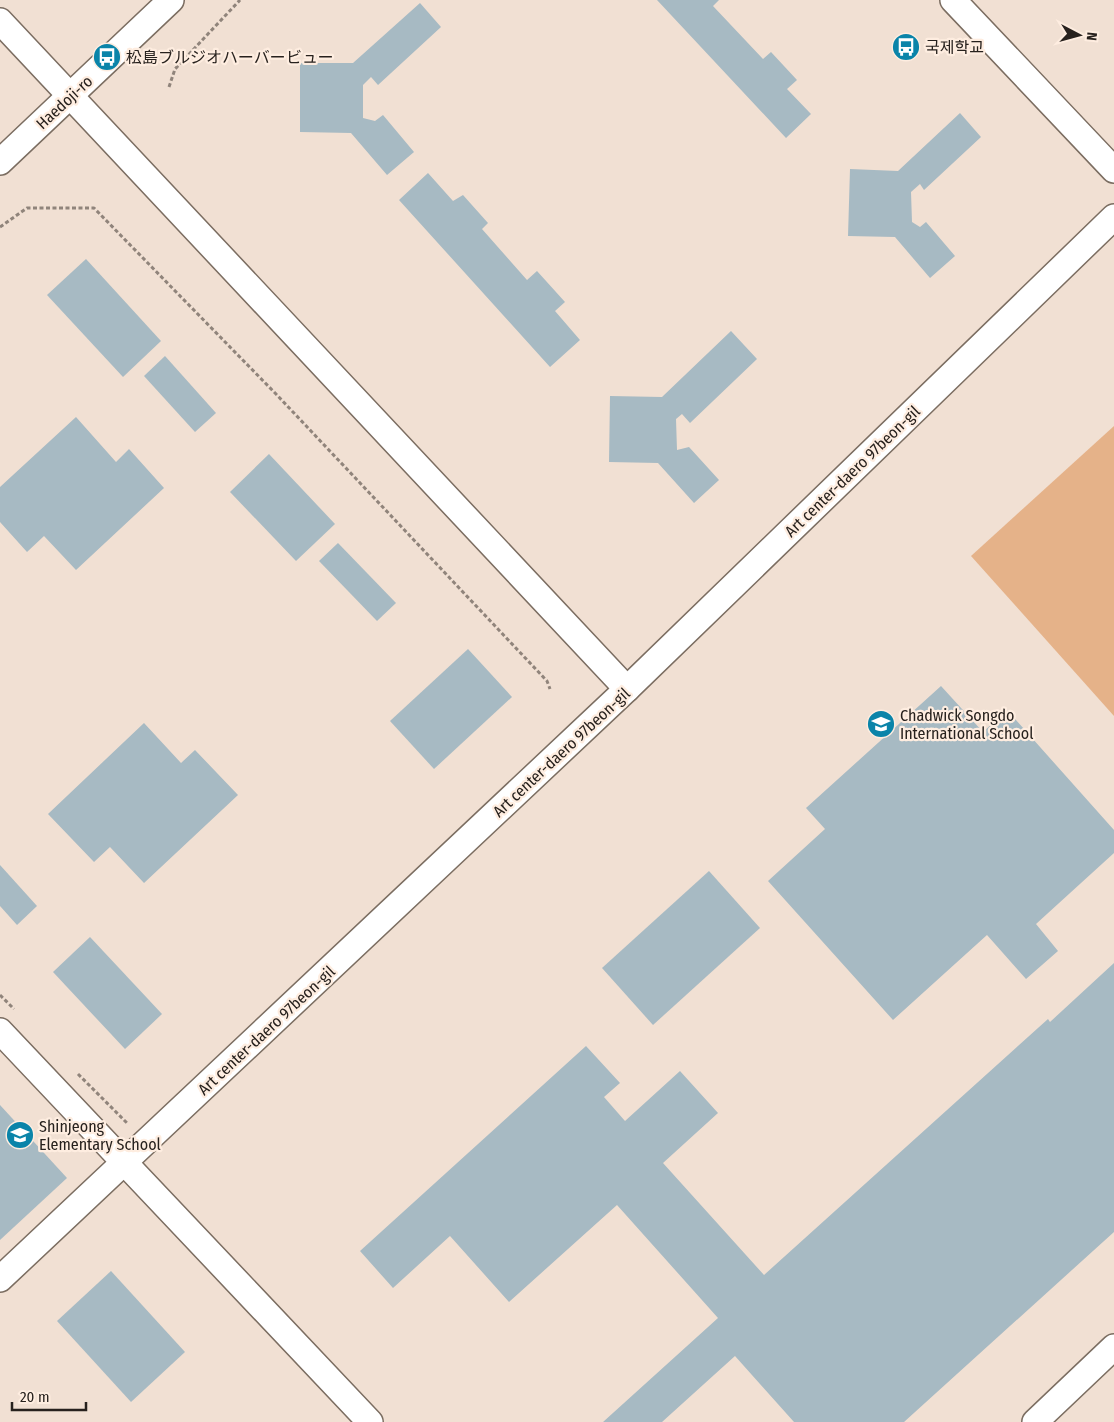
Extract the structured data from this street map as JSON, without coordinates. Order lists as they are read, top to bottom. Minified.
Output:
{"streets":{"street":["Haedoji-ro","Art center-daero 97beon-gil"]},"places":{"bus stop":["국제학교","松島ブルジオハーバービュー"],"school or university":["Chadwick Songdo International School","Shinjeong Elementary School"]},"scale_bar":"20 m","north":"right"}
